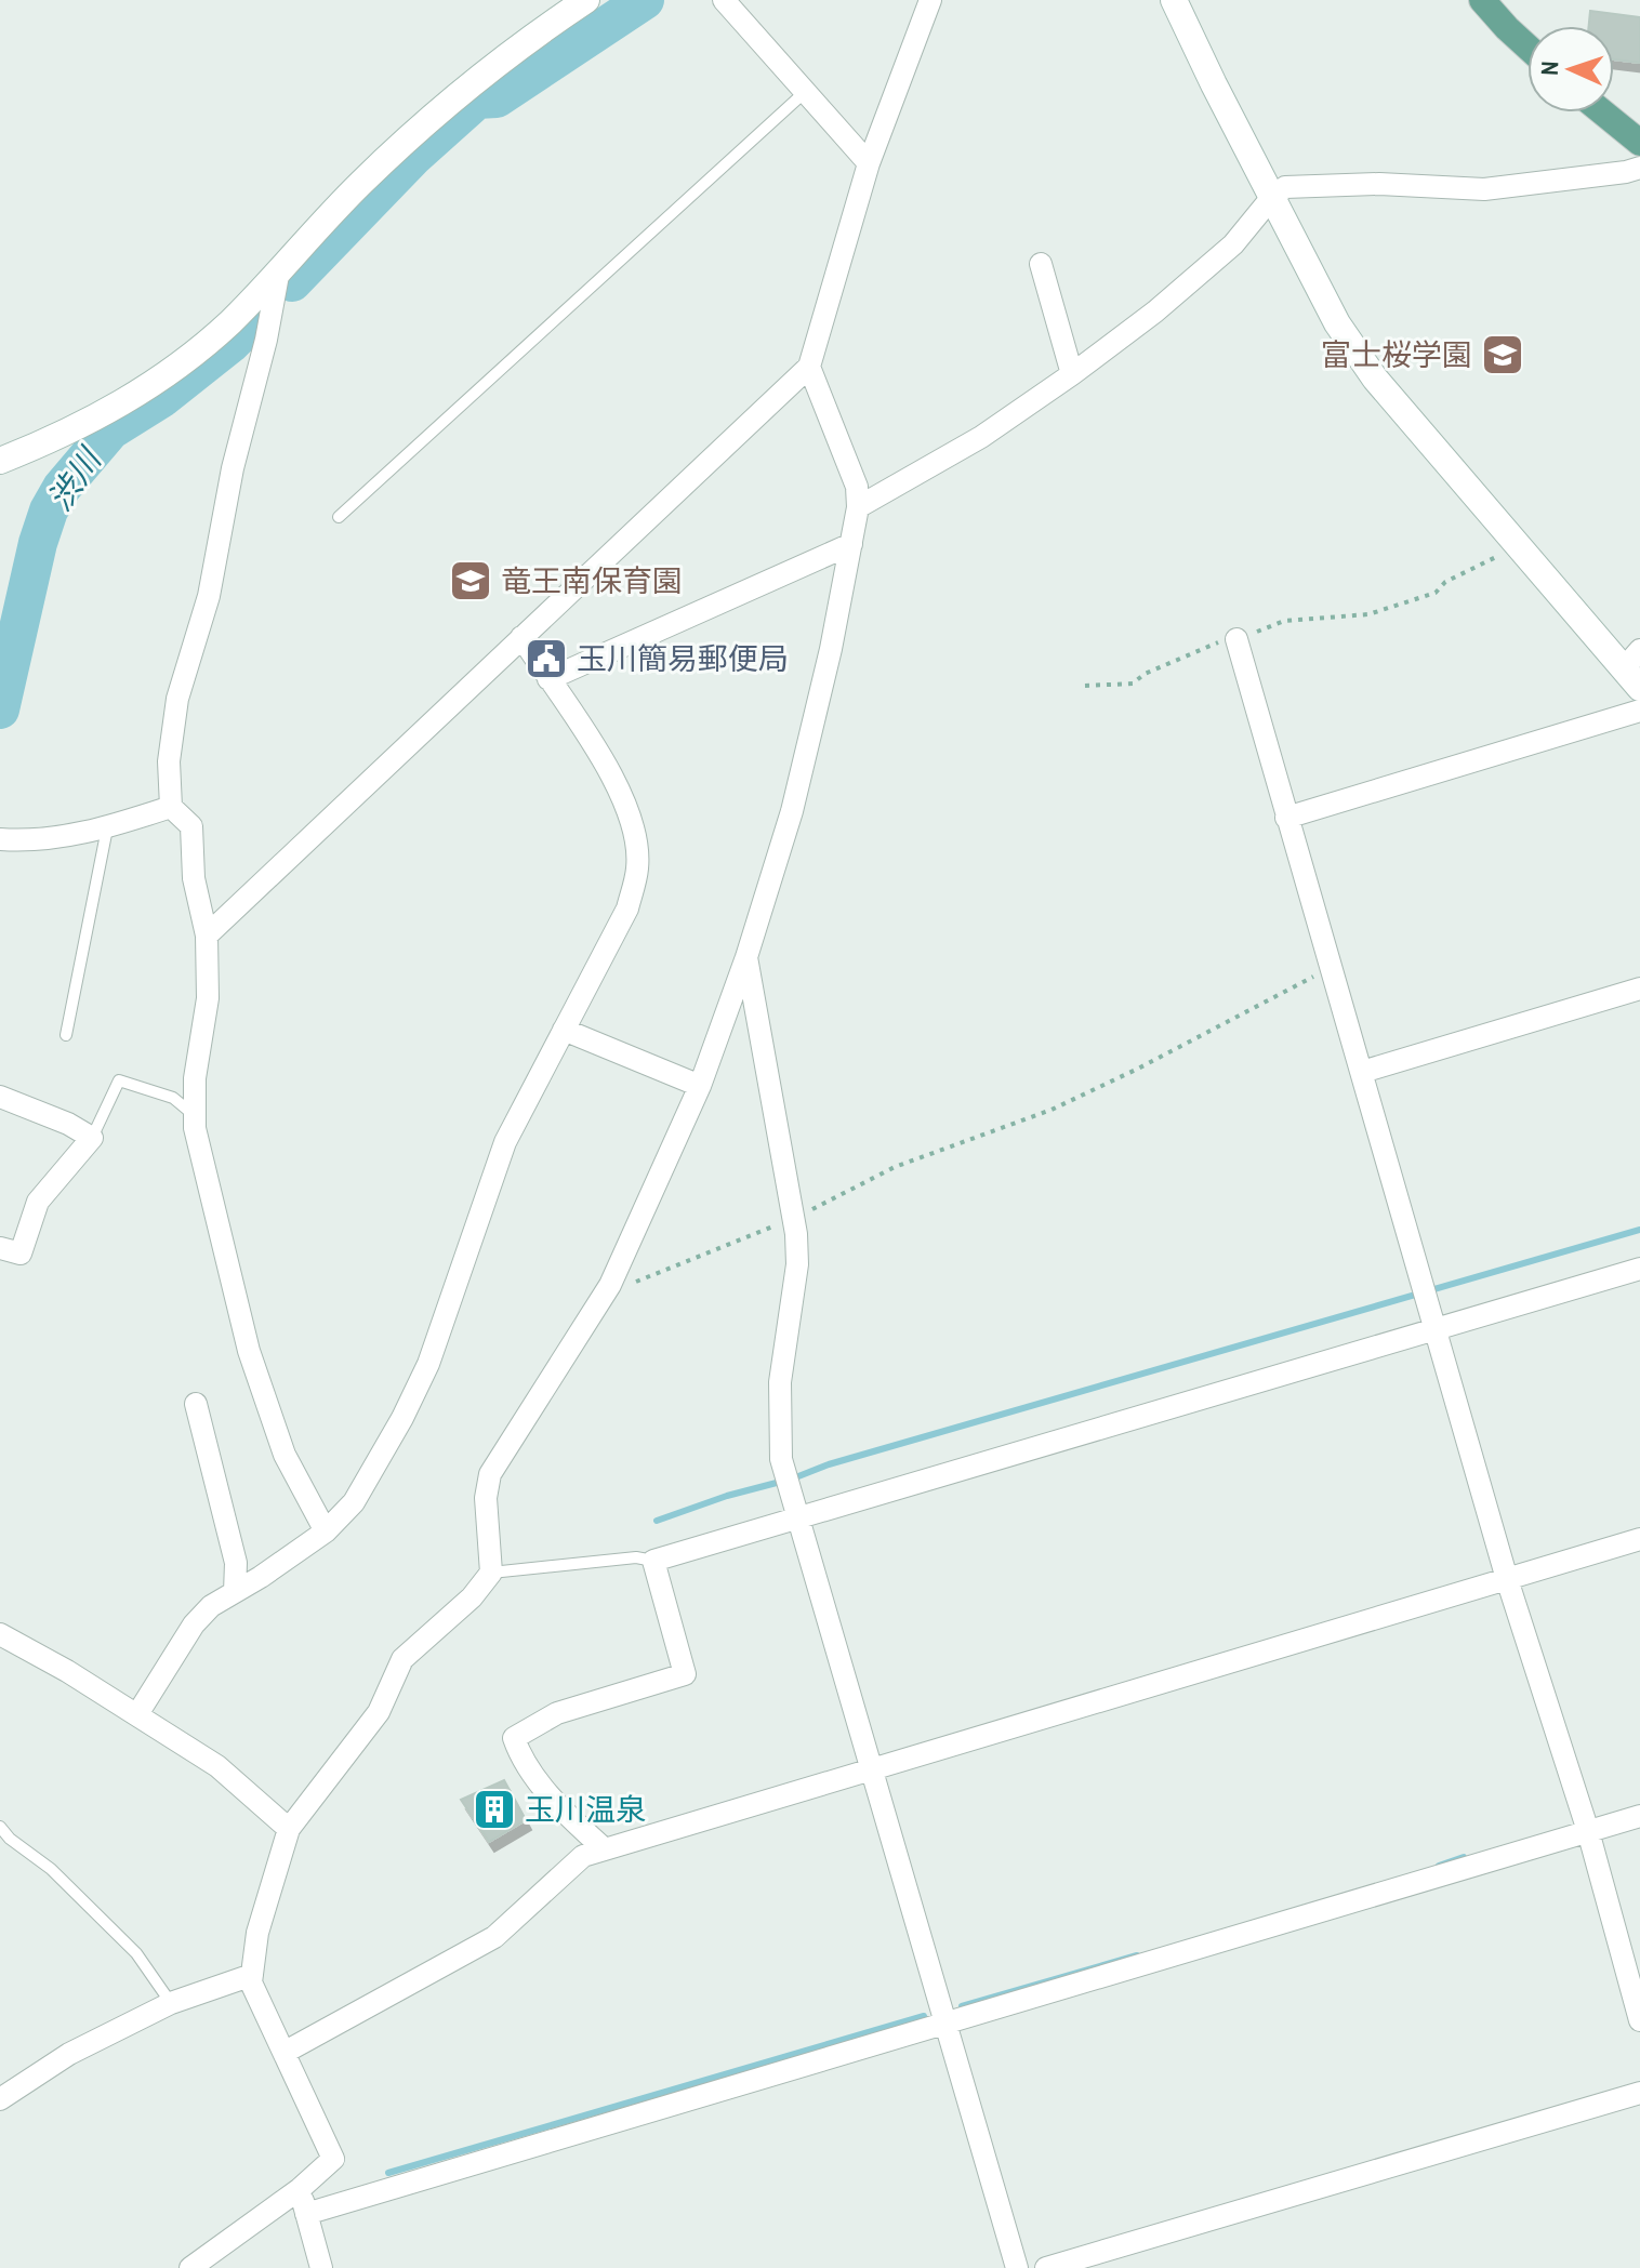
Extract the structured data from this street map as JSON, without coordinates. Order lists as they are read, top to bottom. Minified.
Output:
{"water":["渋川"],"places":{"school or university":["富士桜学園","竜王南保育園"],"public building":["玉川簡易郵便局"],"building":["玉川温泉"]},"north":"left"}
